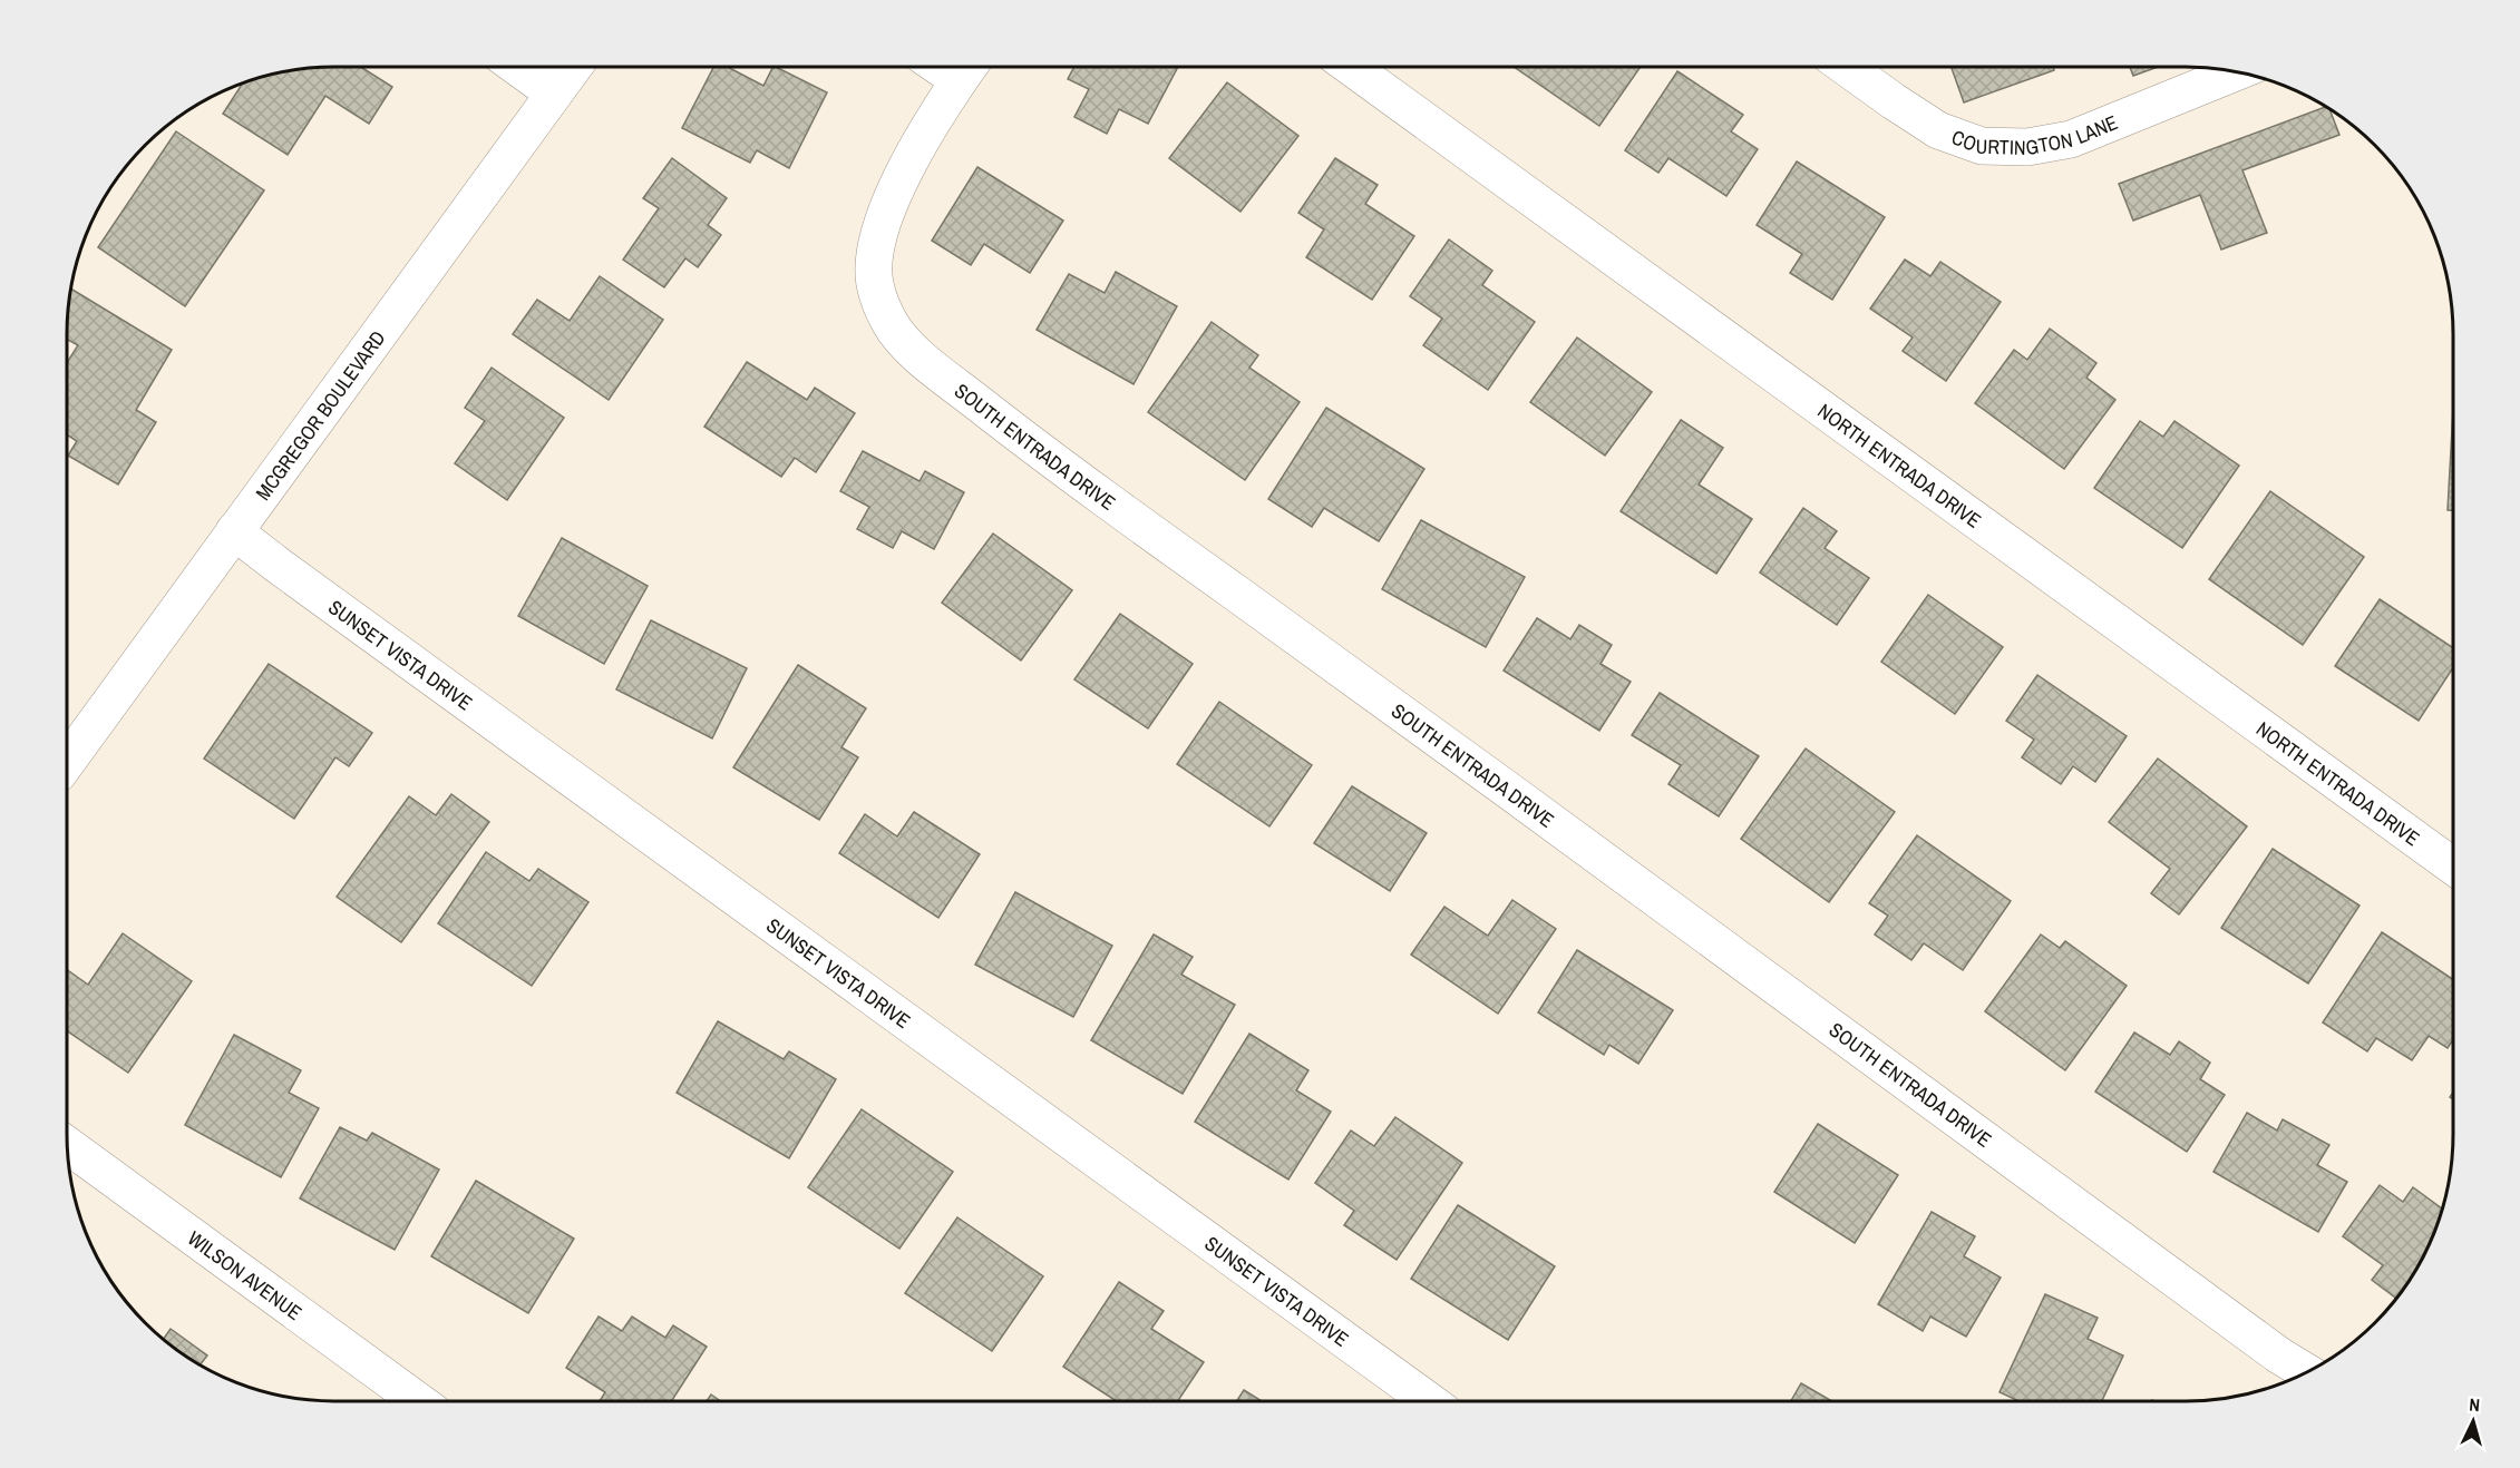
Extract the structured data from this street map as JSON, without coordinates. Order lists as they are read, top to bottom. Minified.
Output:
{"streets":{"street":["COURTINGTON LANE","MCGREGOR BOULEVARD","SOUTH ENTRADA DRIVE","NORTH ENTRADA DRIVE","SUNSET VISTA DRIVE","WILSON AVENUE"]},"crossings":[["MCGREGOR BOULEVARD","SUNSET VISTA DRIVE"]],"north":"top"}
